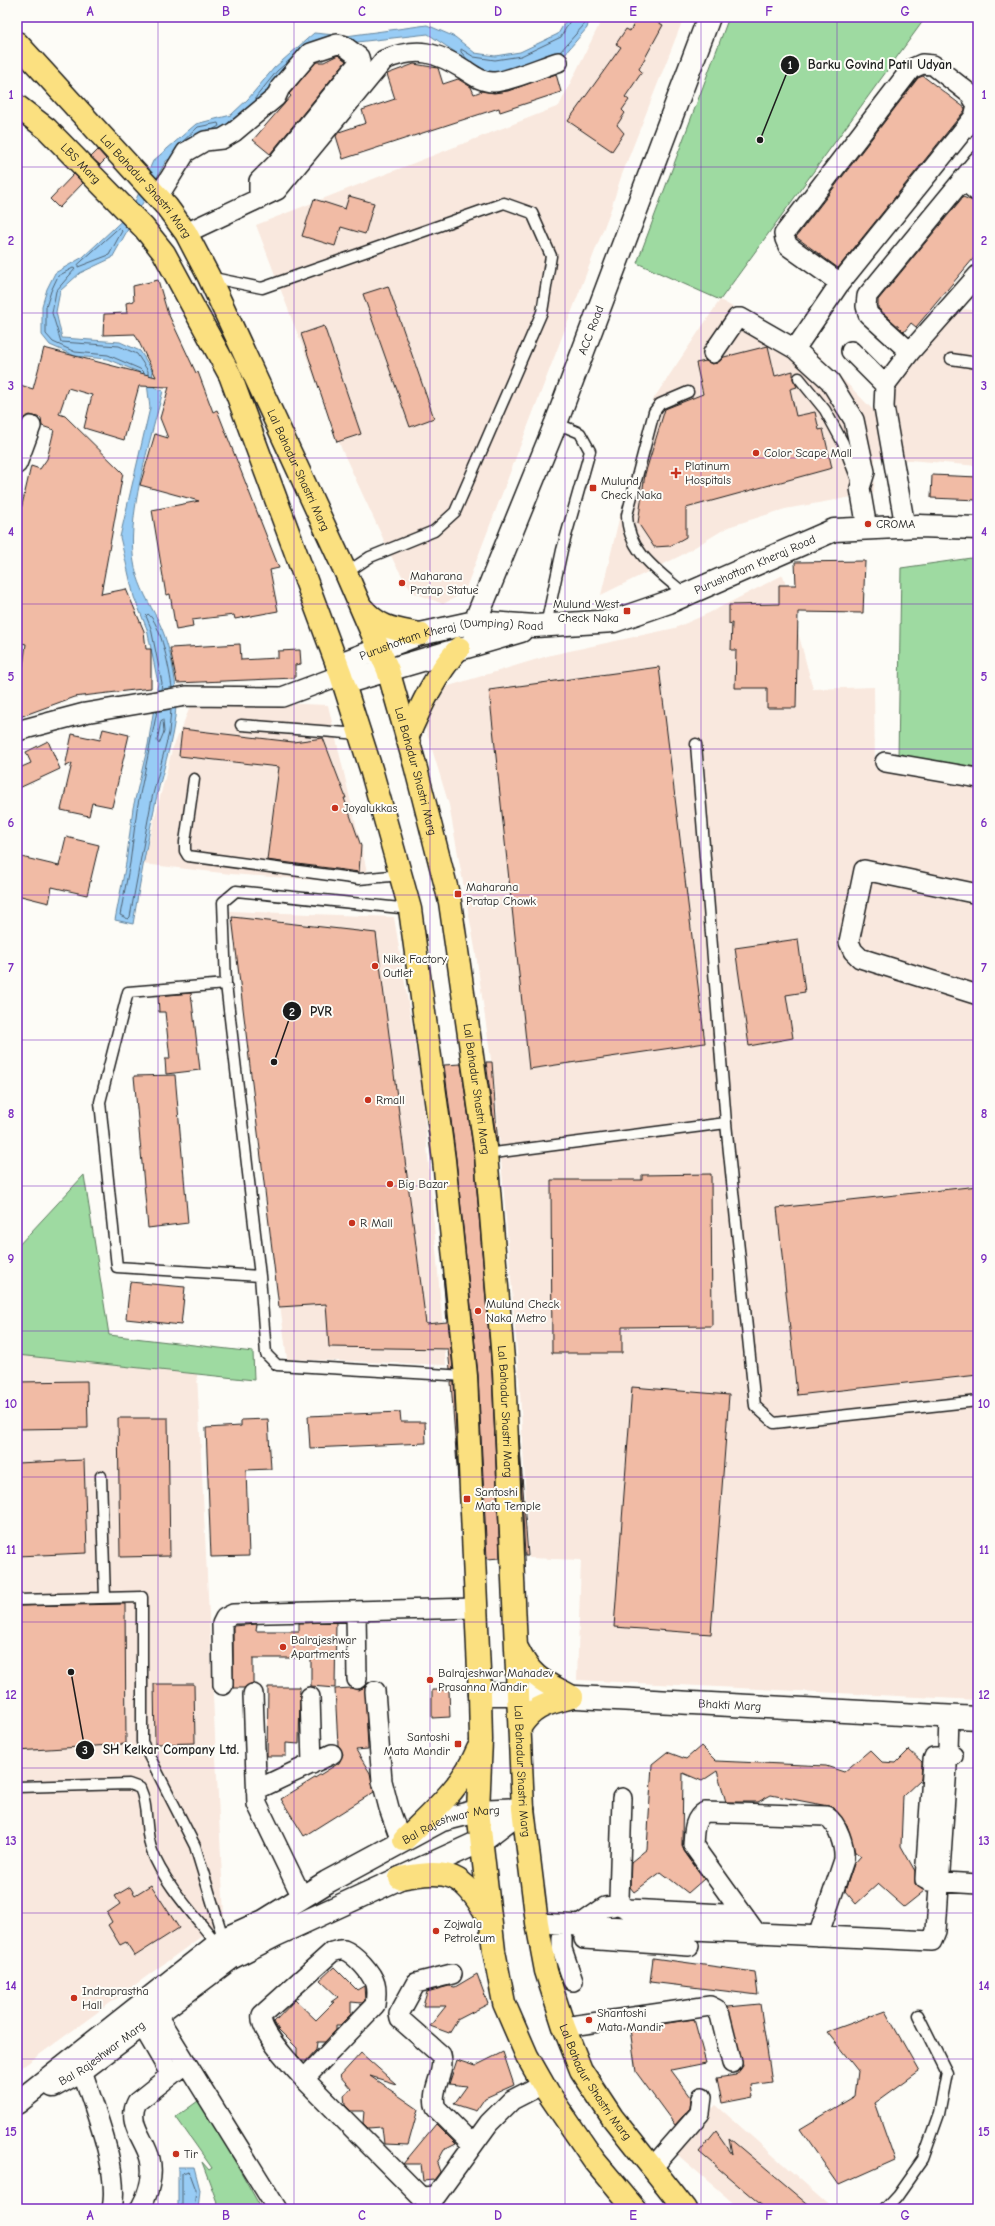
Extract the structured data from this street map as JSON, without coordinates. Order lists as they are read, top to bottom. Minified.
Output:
{"streets":{"main road":["LBS Marg","Lal Bahadur Shastri Marg"],"street":["ACC Road","Purushottam Kheraj Road","Purushottam Kheraj (Dumping) Road","Bhakti Marg","Bal Rajeshwar Marg"]},"crossings":[["Lal Bahadur Shastri Marg","Purushottam Kheraj (Dumping) Road"],["Lal Bahadur Shastri Marg","Bhakti Marg"],["Lal Bahadur Shastri Marg","Bal Rajeshwar Marg"],["ACC Road","Purushottam Kheraj (Dumping) Road"],["Purushottam Kheraj Road","Purushottam Kheraj (Dumping) Road"]],"places":{"other":["Barku Govind Patil Udyan","Color Scape Mall","CROMA","Maharana Pratap Statue","Joyalukkas","Nike Factory Outlet","PVR","Rmall","Big Bazar","R Mall","Mulund Check Naka Metro","Balrajeshwar Apartments","SH Kelkar Company Ltd.","Balrajeshwar Mahadev Prasanna Mandir","Zojwala Petroleum","Indraprastha Hall","Shantoshi Mata Mandir","Tir"],"health":["Platinum Hospitals"],"transit":["Mulund Check Naka","Mulund West Check Naka","Maharana Pratap Chowk","Santoshi Mata Temple","Santoshi Mata Mandir"]},"grid":{"columns":["A","B","C","D","E","F","G"],"rows":["1","2","3","4","5","6","7","8","9","10","11","12","13","14","15"]}}
